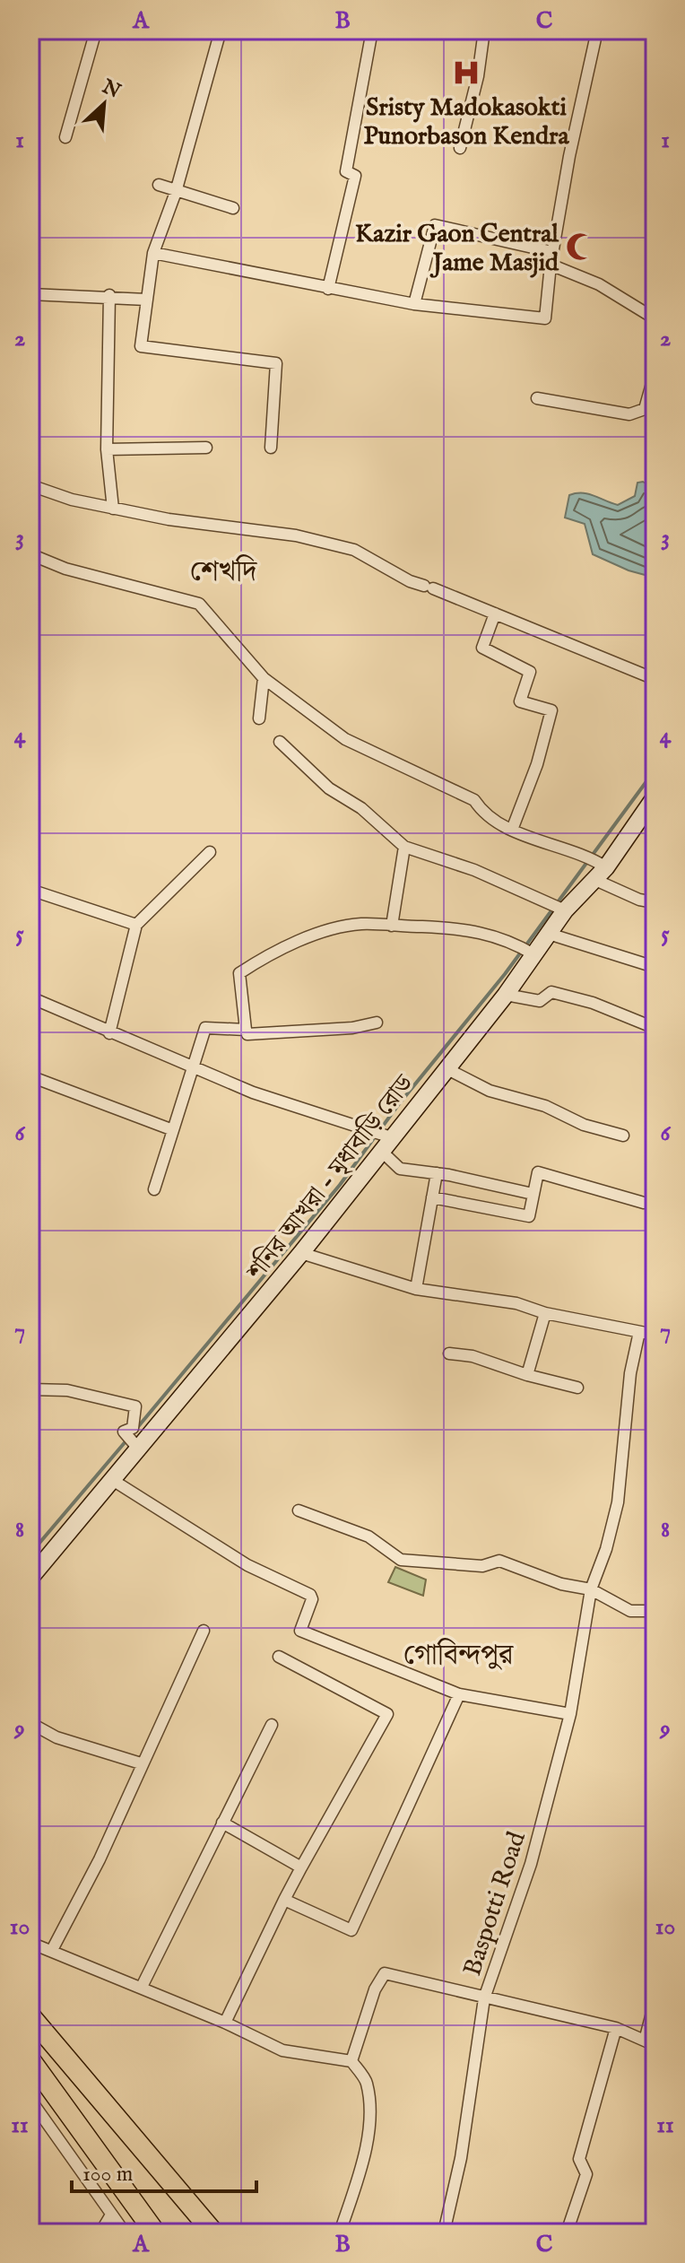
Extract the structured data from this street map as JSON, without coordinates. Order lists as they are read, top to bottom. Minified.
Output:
{"streets":{"main road":["শনির আখরা - মৃধাবাড়ি রোড"],"street":["Baspotti Road"]},"districts":["শেখদি","গোবিন্দপুর"],"places":{"hospital":["Sristy Madokasokti Punorbason Kendra"],"mosque":["Kazir Gaon Central Jame Masjid"]},"scale_bar":"100 m","north":"top right","grid":{"columns":["A","B","C"],"rows":["1","2","3","4","5","6","7","8","9","10","11"]}}
